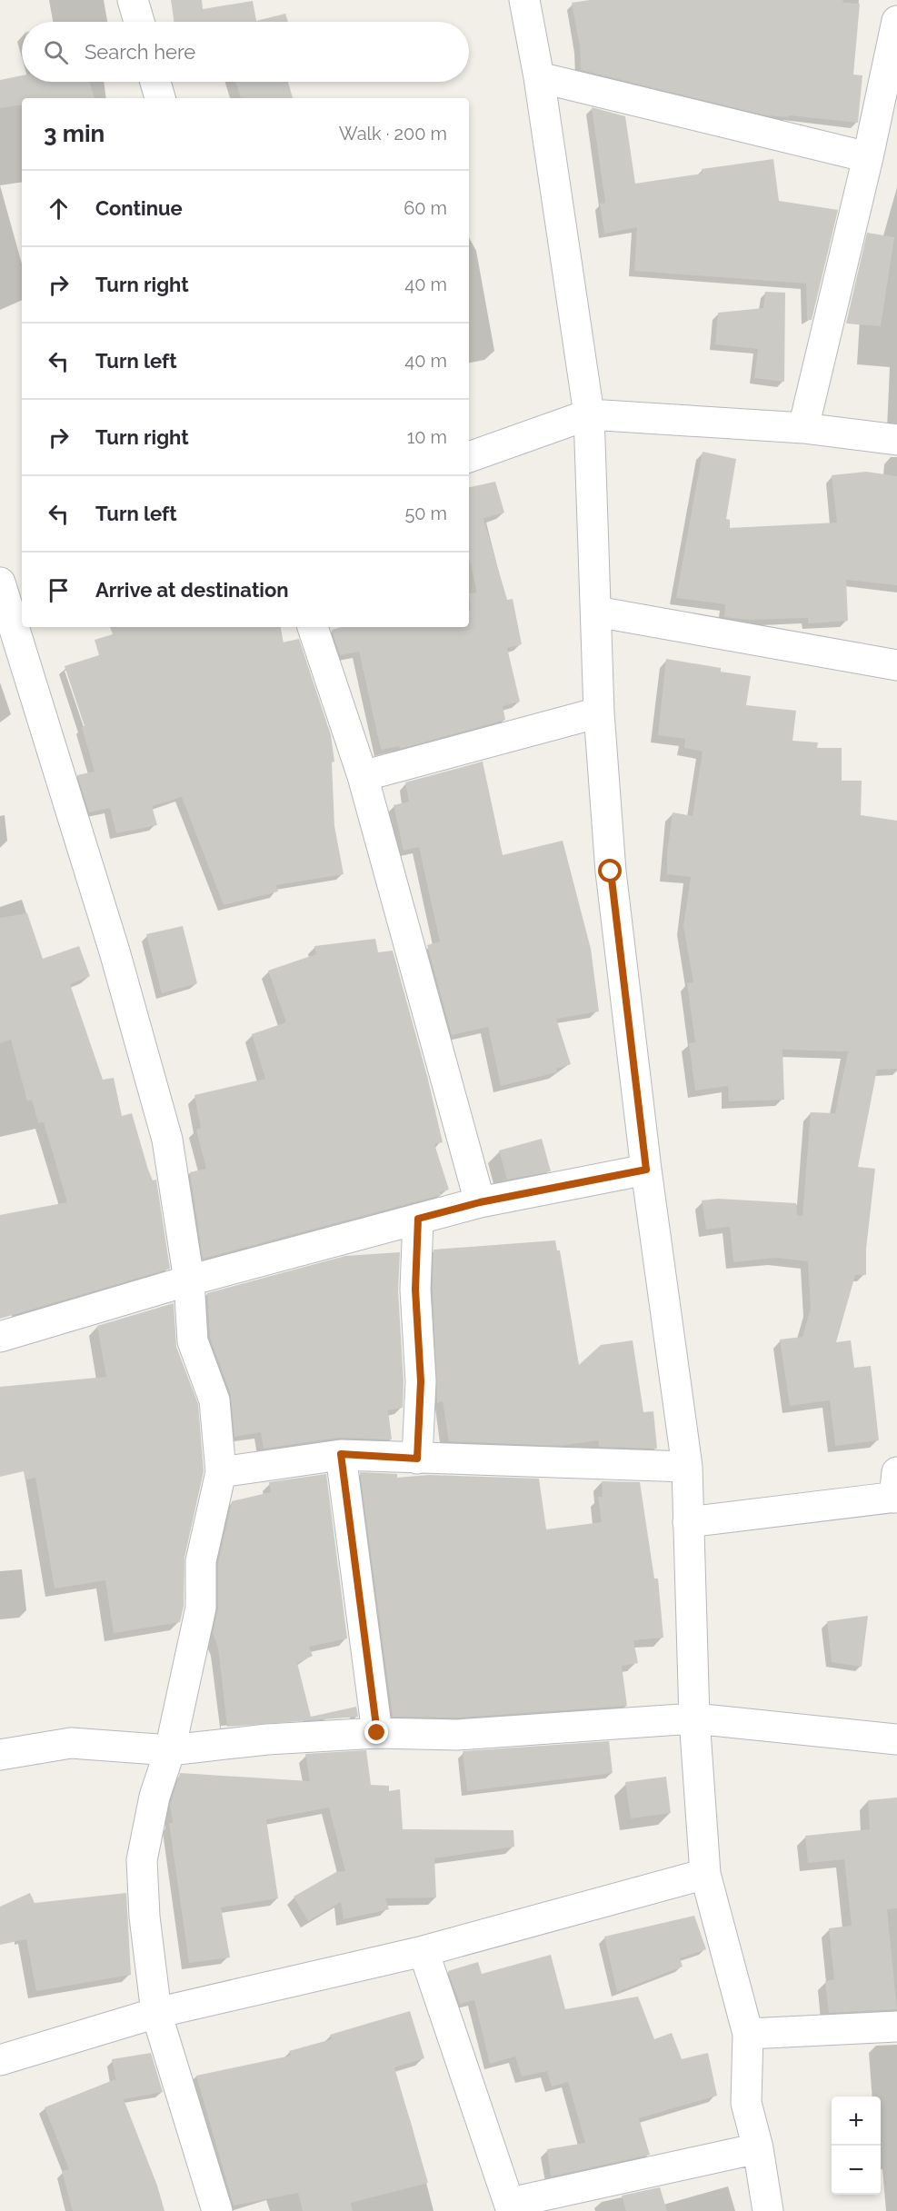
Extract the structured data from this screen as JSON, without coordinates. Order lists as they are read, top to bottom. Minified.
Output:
{"page":{"search":"Search here","heading":["3 min","Walk · 200 m"],"list":[["Continue","60 m"],["Turn right","40 m"],["Turn left","40 m"],["Turn right","10 m"],["Turn left","50 m"],"Arrive at destination"],"map_buttons":["+","−"]}}
